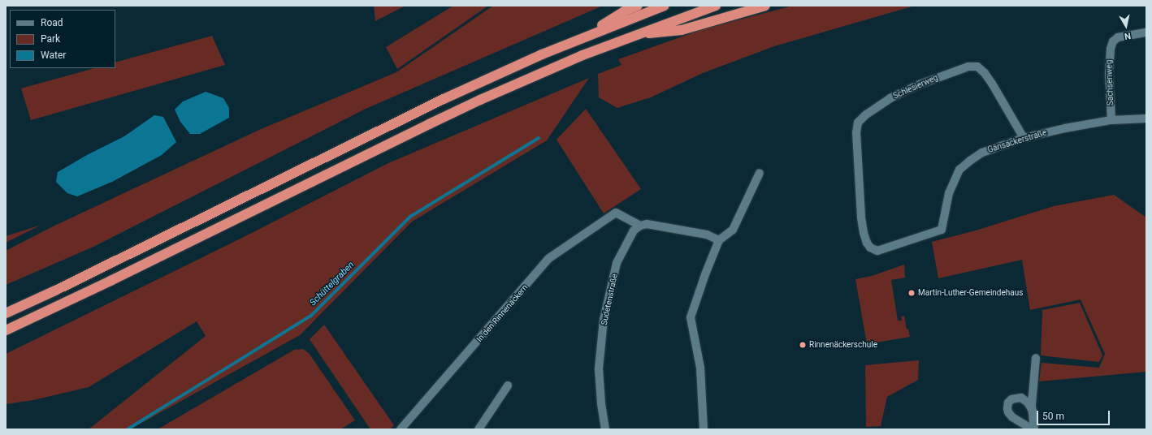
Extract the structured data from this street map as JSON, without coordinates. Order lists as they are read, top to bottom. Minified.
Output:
{"streets":{"street":["Sachsenweg","Schlesierweg","Gänsäckerstraße","Sudetenstraße","In den Rinnenäckern"]},"crossings":[["Sachsenweg","Gänsäckerstraße"],["Schlesierweg","Gänsäckerstraße"],["Sudetenstraße","In den Rinnenäckern"]],"water":["Schüttelgraben"],"places":["Martin-Luther-Gemeindehaus","Rinnenäckerschule"],"legend":["Road","Park","Water"],"scale_bar":"50 m","north":"bottom"}
